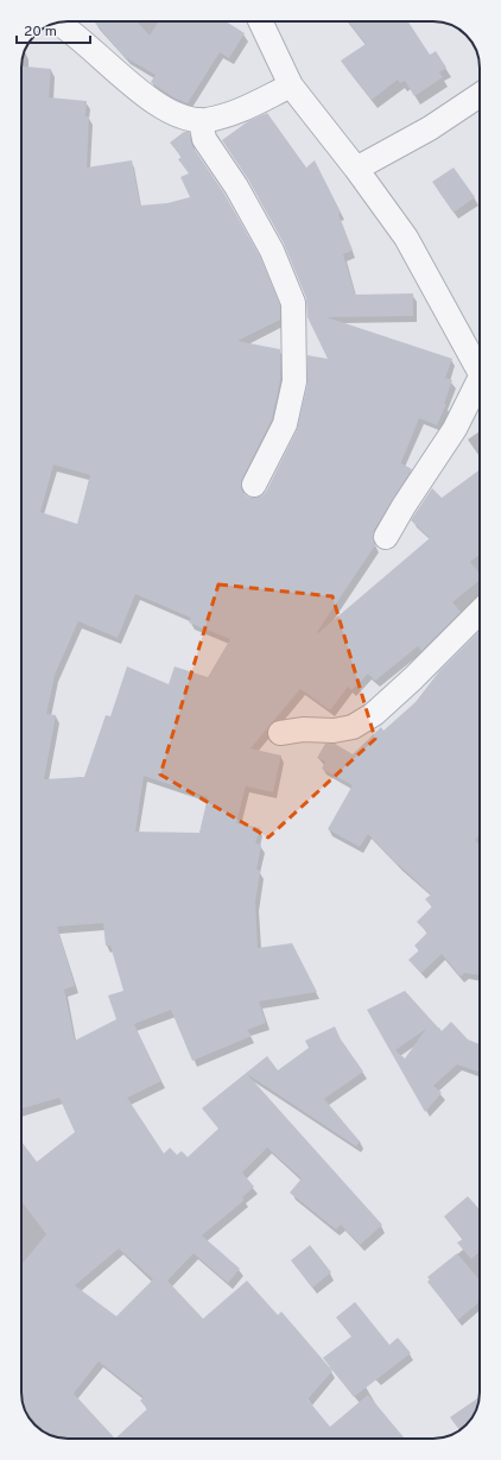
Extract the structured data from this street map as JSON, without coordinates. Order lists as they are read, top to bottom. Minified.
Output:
{"scale_bar":"20 m"}
